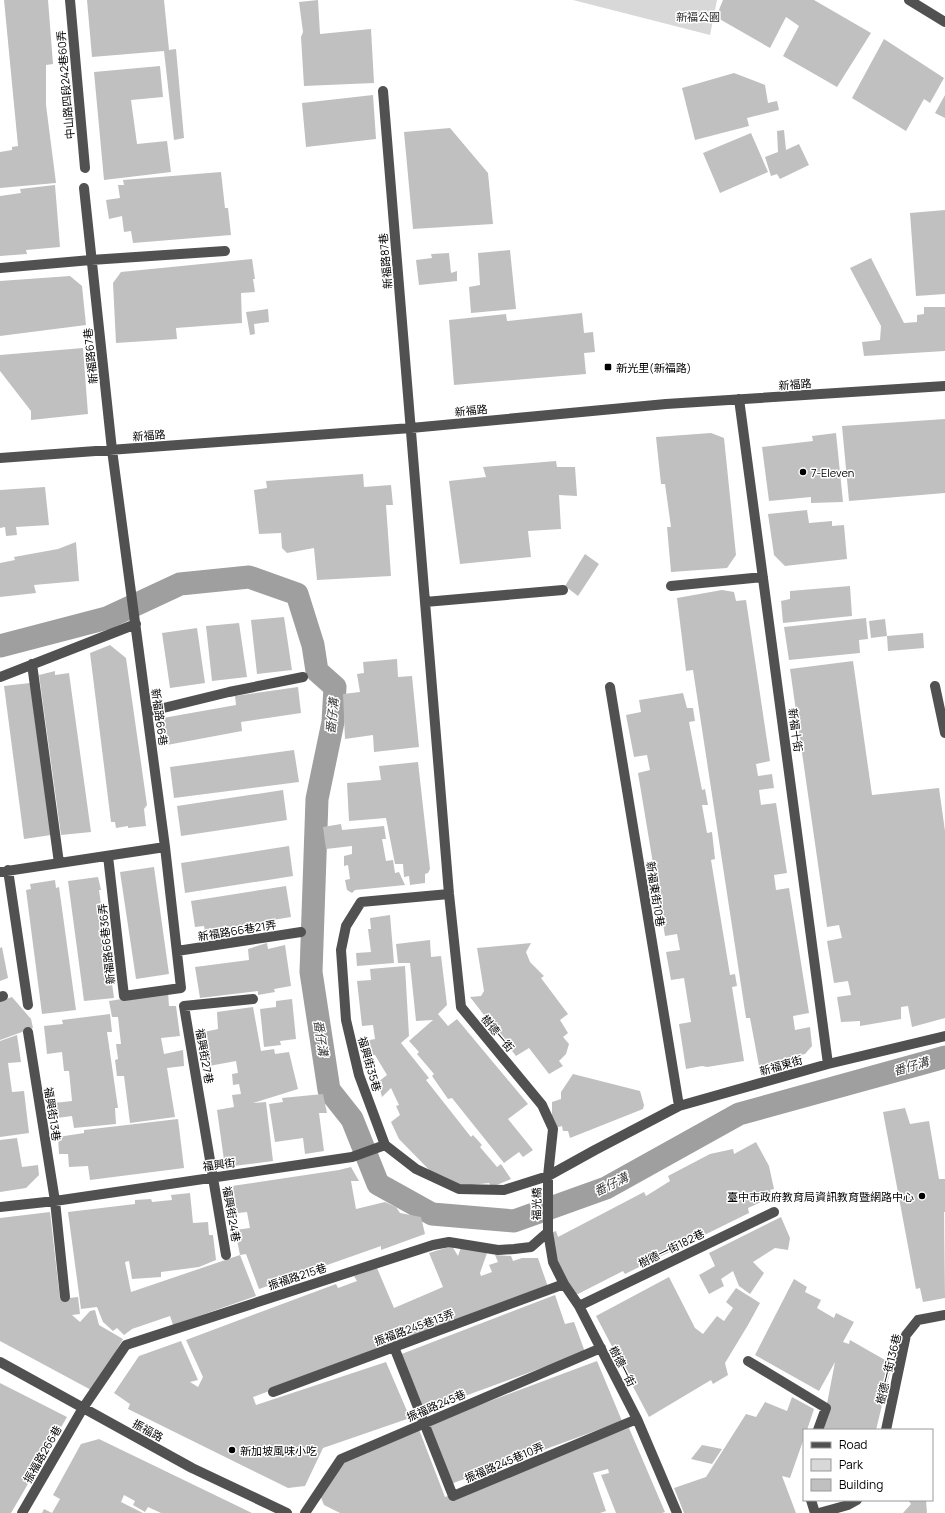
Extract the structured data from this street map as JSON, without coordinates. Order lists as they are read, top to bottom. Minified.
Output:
{"streets":{"street":["中山路四段242巷60弄","新福路87巷","新福路67巷","新福路","新福路66巷","新福十街","新福東街10巷","新福路66巷21弄","新福路66巷36弄","樹德一街","福興街27巷","福興街35巷","新福東街","福興街13巷","福興街","福光橋","福興街24巷","樹德一街182巷","振福路215巷","振福路245巷13弄","樹德一街136巷","振福路245巷","振福路","振福路266巷","振福路245巷10弄"]},"crossings":[["新福路87巷","新福路"],["新福路87巷","樹德一街"],["新福路67巷","新福路"],["新福路67巷","新福路66巷"],["新福路","新福路66巷"],["新福路","新福十街"],["新福路66巷","新福路66巷21弄"],["新福路66巷","新福路66巷36弄"],["新福十街","新福東街"],["新福東街10巷","新福東街"],["樹德一街","福興街35巷"],["樹德一街","新福東街"],["樹德一街","福光橋"],["樹德一街","樹德一街182巷"],["樹德一街","振福路215巷"],["樹德一街","振福路245巷13弄"],["樹德一街","振福路245巷"],["樹德一街","振福路245巷10弄"],["福興街27巷","福興街"],["福興街27巷","福興街24巷"],["福興街35巷","福興街"],["新福東街","福光橋"],["福興街13巷","福興街"],["福興街","福興街24巷"],["福光橋","振福路215巷"],["振福路215巷","振福路"],["振福路215巷","振福路266巷"],["振福路245巷","振福路245巷10弄"],["振福路","振福路266巷"]],"water":["番仔溝"],"parks":["新福公園"],"places":{"transit":["新光里(新福路)"],"other":["7-Eleven","臺中市政府教育局資訊教育暨網路中心","新加坡風味小吃"]},"legend":["Road","Park","Building"]}
